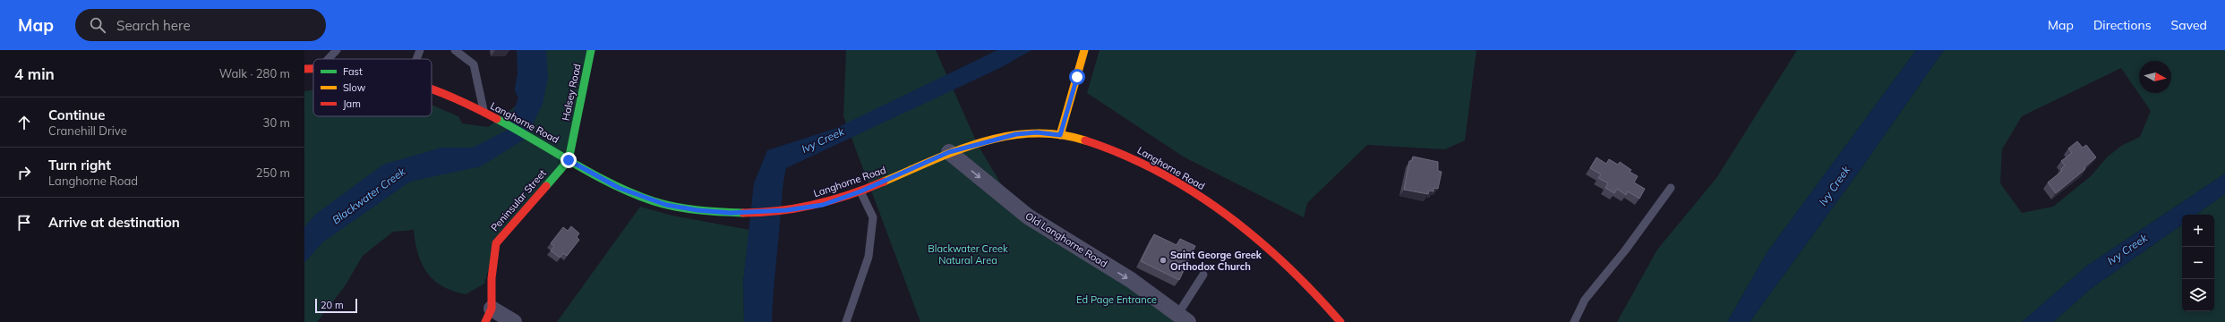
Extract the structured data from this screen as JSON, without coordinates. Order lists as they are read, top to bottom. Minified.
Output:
{"streets":{"main road":["Halsey Road","Langhorne Road","Peninsular Street"],"street":["Old Langhorne Road"]},"crossings":[["Halsey Road","Langhorne Road"],["Halsey Road","Peninsular Street"],["Langhorne Road","Peninsular Street"],["Langhorne Road","Old Langhorne Road"]],"one_way":["Old Langhorne Road"],"water":["Ivy Creek","Blackwater Creek"],"parks":["Blackwater Creek Natural Area","Ed Page Entrance"],"places":["Saint George Greek Orthodox Church"],"legend":["Fast","Slow","Jam"],"scale_bar":"20 m","north":"right","page":{"header":"Map","search":"Search here","nav":["Map","Directions","Saved"],"heading":["4 min","Walk · 280 m"],"list":[["Continue","Cranehill Drive","30 m"],["Turn right","Langhorne Road","250 m"],"Arrive at destination"],"map_buttons":["+","−"],"scale":"20 m"}}
